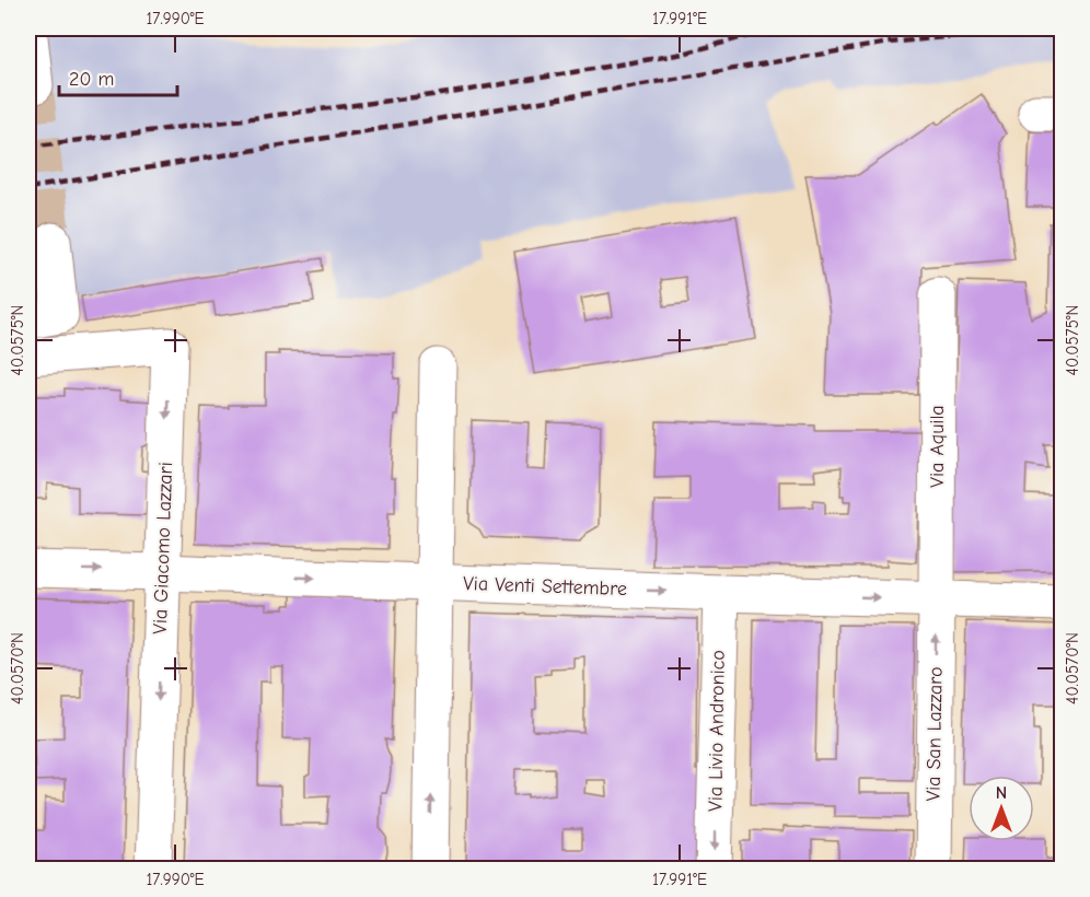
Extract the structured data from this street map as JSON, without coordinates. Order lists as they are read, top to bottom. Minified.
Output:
{"streets":{"street":["Via Aquila","Via Giacomo Lazzari","Via Venti Settembre","Via Livio Andronico","Via San Lazzaro"]},"crossings":[["Via Aquila","Via Venti Settembre"],["Via Aquila","Via San Lazzaro"],["Via Giacomo Lazzari","Via Venti Settembre"],["Via Venti Settembre","Via Livio Andronico"],["Via Venti Settembre","Via San Lazzaro"]],"one_way":["Via Venti Settembre","Via San Lazzaro"],"scale_bar":"20 m","north":"top","coordinates":["17.990°E","17.991°E","40.0575°N","40.0570°N"]}
